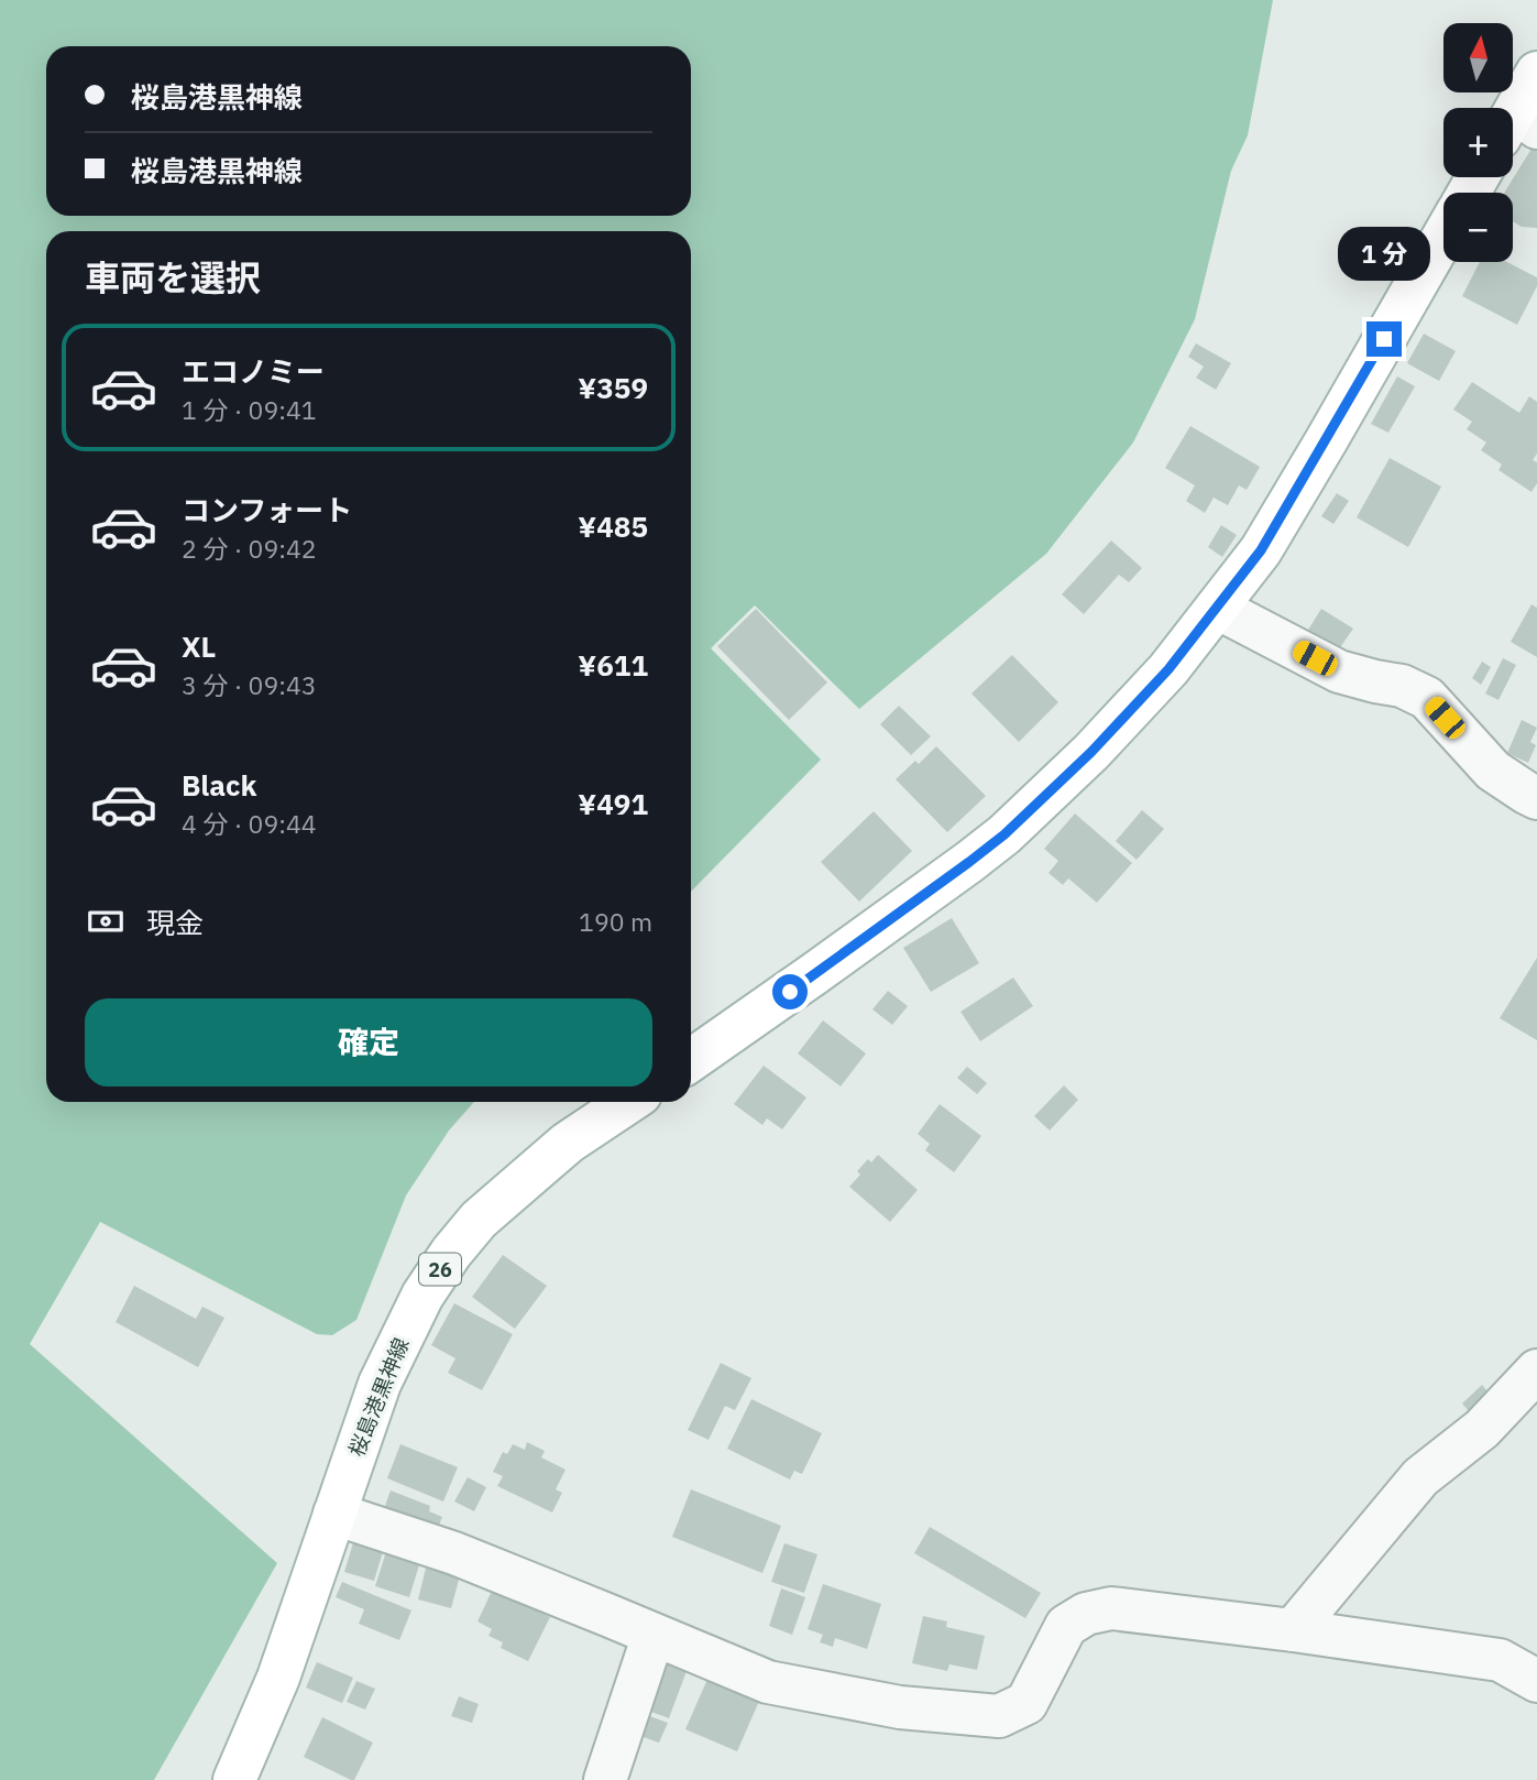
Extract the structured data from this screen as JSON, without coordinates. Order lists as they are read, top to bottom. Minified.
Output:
{"streets":{"main road":["26","桜島港黒神線"]},"north":"top","page":{"map_buttons":["+","−"],"banner":["桜島港黒神線","桜島港黒神線"],"bubble":"1 分","heading":"車両を選択","list":[{"name":"エコノミー","note":"1 分 · 09:41","value":"¥359"},{"name":"コンフォート","note":"2 分 · 09:42","value":"¥485"},{"name":"XL","note":"3 分 · 09:43","value":"¥611"},{"name":"Black","note":"4 分 · 09:44","value":"¥491"}],"pay":["現金","190 m"],"buttons":"確定"}}
